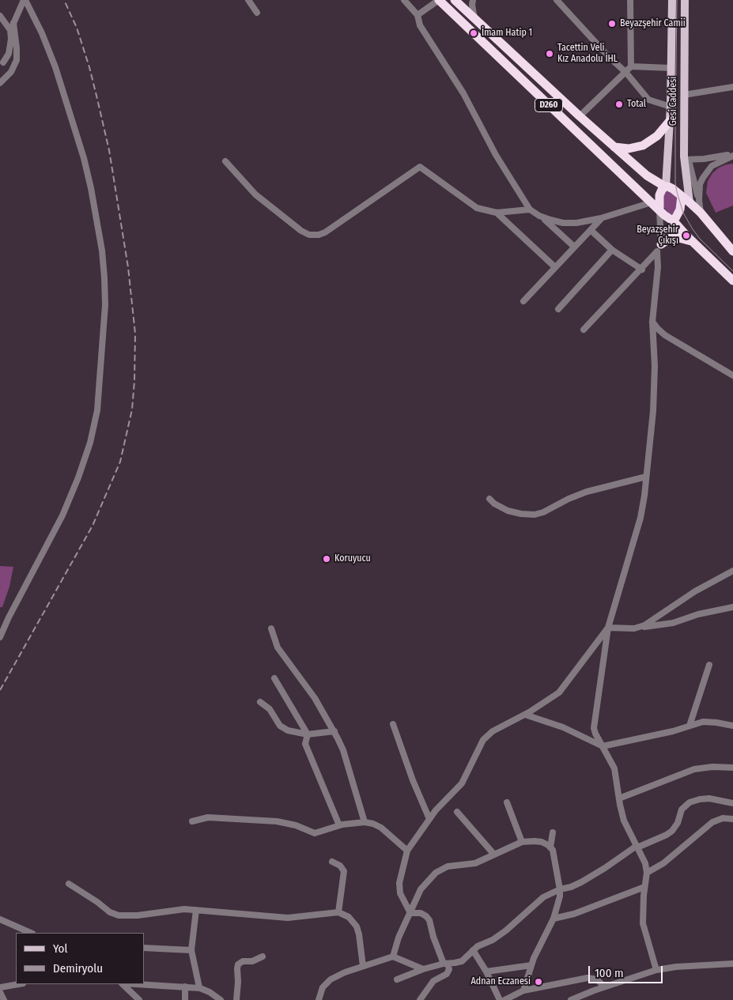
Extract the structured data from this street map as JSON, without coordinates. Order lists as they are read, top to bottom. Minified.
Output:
{"streets":{"highway":["D260"],"main road":["Gesi Caddesi"]},"crossings":[["Gesi Caddesi","D260"]],"places":["Beyazşehir Camii","İmam Hatip 1","Tacettin Veli Kız Anadolu İHL","Total","Beyazşehir Çıkışı","Koruyucu","Adnan Eczanesi"],"legend":["Yol","Demiryolu"],"scale_bar":"100 m"}
